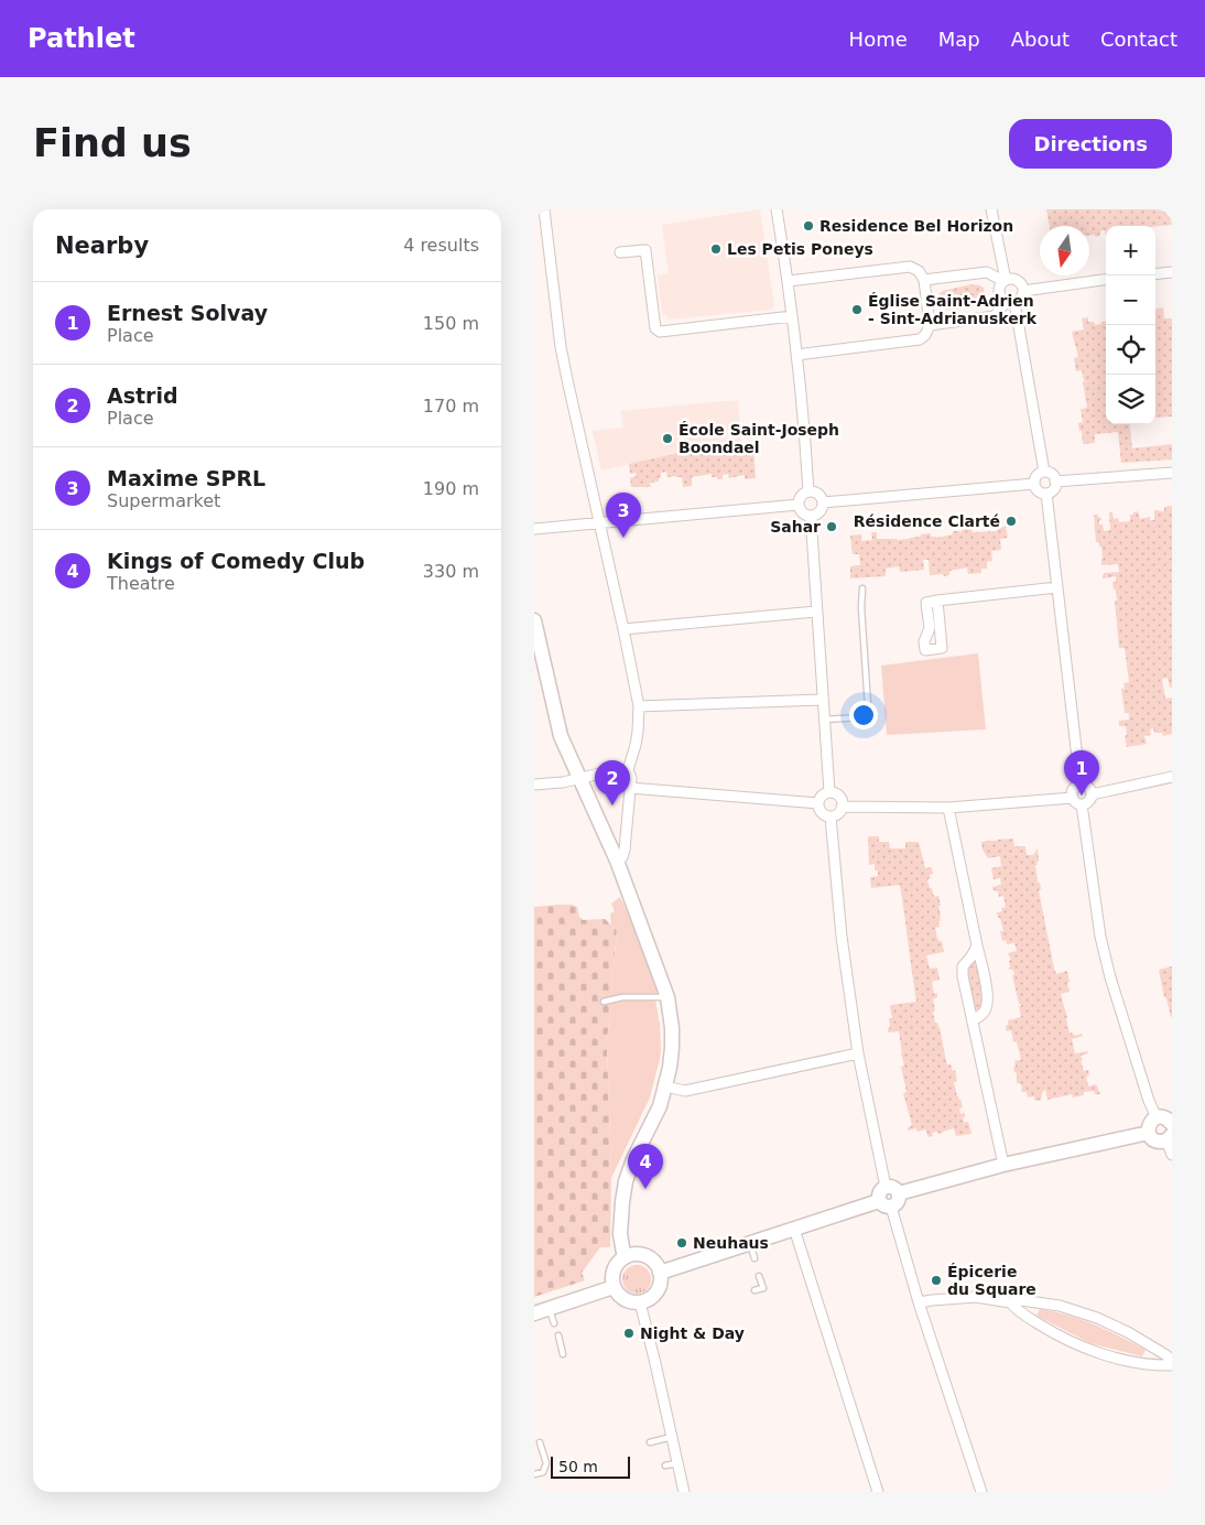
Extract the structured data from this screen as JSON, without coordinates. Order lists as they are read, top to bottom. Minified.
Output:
{"places":["Residence Bel Horizon","Les Petis Poneys","Église Saint-Adrien - Sint-Adrianuskerk","École Saint-Joseph Boondael","Résidence Clarté","Sahar","Neuhaus","Épicerie du Square","Night & Day"],"scale_bar":"50 m","north":"bottom","page":{"header":"Pathlet","nav":["Home","Map","About","Contact"],"buttons":"Directions","title":"Find us","heading":["Nearby","4 results"],"map_buttons":["+","−"],"list":[{"mark":"1","name":"Ernest Solvay","note":"Place","value":"150 m"},{"mark":"2","name":"Astrid","note":"Place","value":"170 m"},{"mark":"3","name":"Maxime SPRL","note":"Supermarket","value":"190 m"},{"mark":"4","name":"Kings of Comedy Club","note":"Theatre","value":"330 m"}],"pins":["3","1","2","4"],"scale":"50 m"}}
